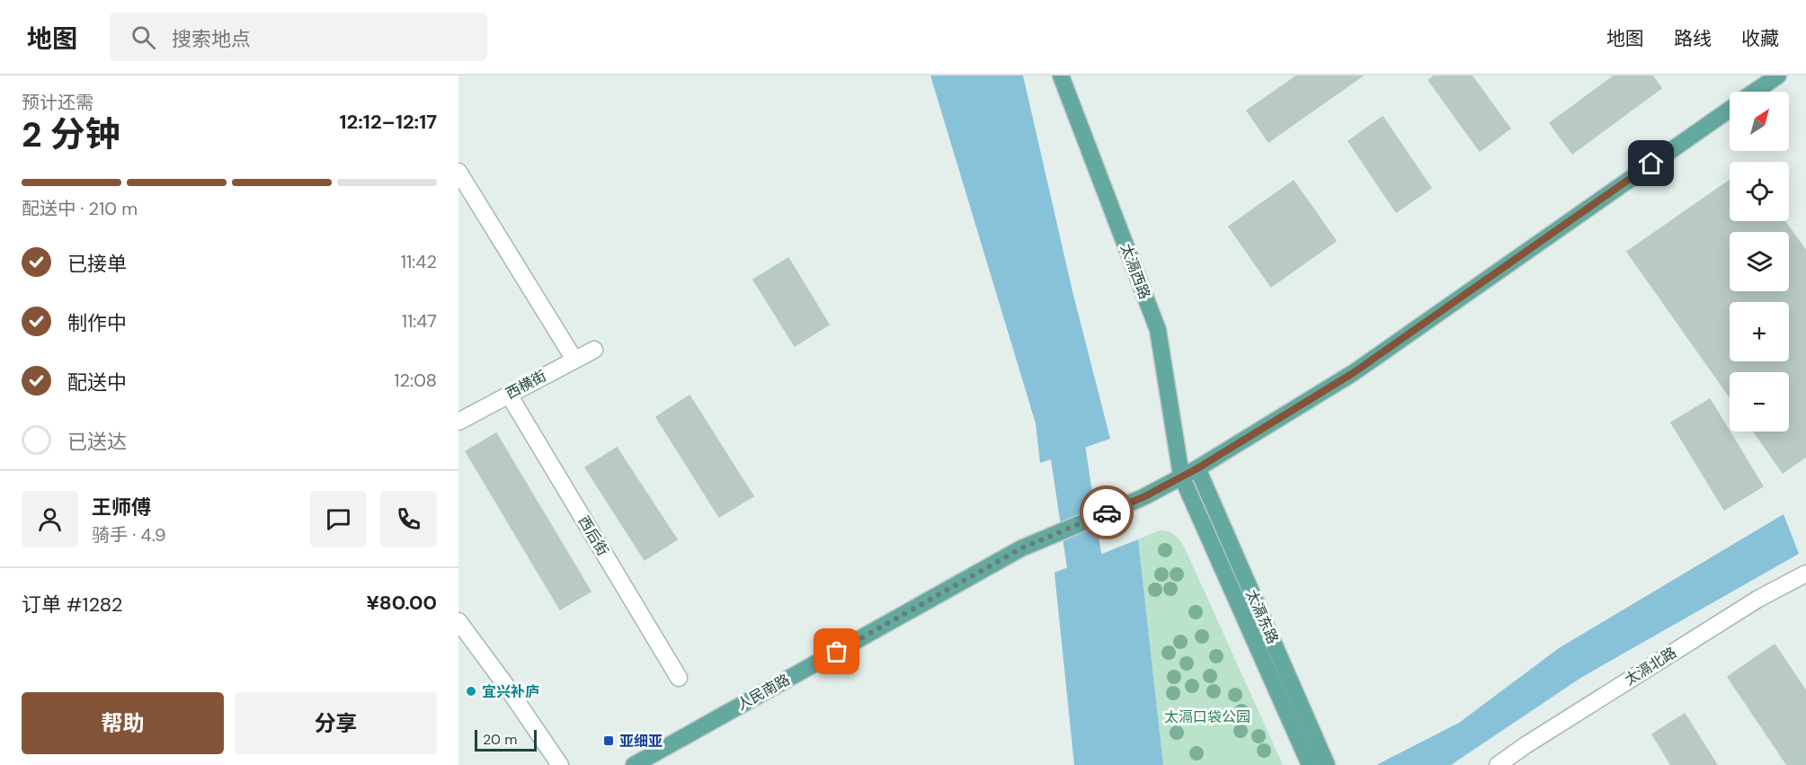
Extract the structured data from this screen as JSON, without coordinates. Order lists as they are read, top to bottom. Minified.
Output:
{"streets":{"main road":["太滆西路","太滆东路","人民南路"],"street":["西横街","西后街","太滆北路"]},"crossings":[["太滆西路","太滆东路"],["太滆西路","人民南路"],["西横街","西后街"],["太滆东路","人民南路"]],"parks":["太滆口袋公园"],"places":{"other":["宜兴补庐"],"transit":["亚细亚"]},"scale_bar":"20 m","north":"top right","page":{"header":"地图","search":"搜索地点","nav":["地图","路线","收藏"],"heading":["2 分钟","预计还需","12:12–12:17"],"panel":["王师傅","骑手 · 4.9","订单 #1282","¥80.00"],"map_buttons":["+","−"],"bar":"配送中 · 210 m","list":[["已接单","11:42"],["制作中","11:47"],["配送中","12:08"],"已送达"],"buttons":["帮助","分享"],"scale":"20 m"}}
